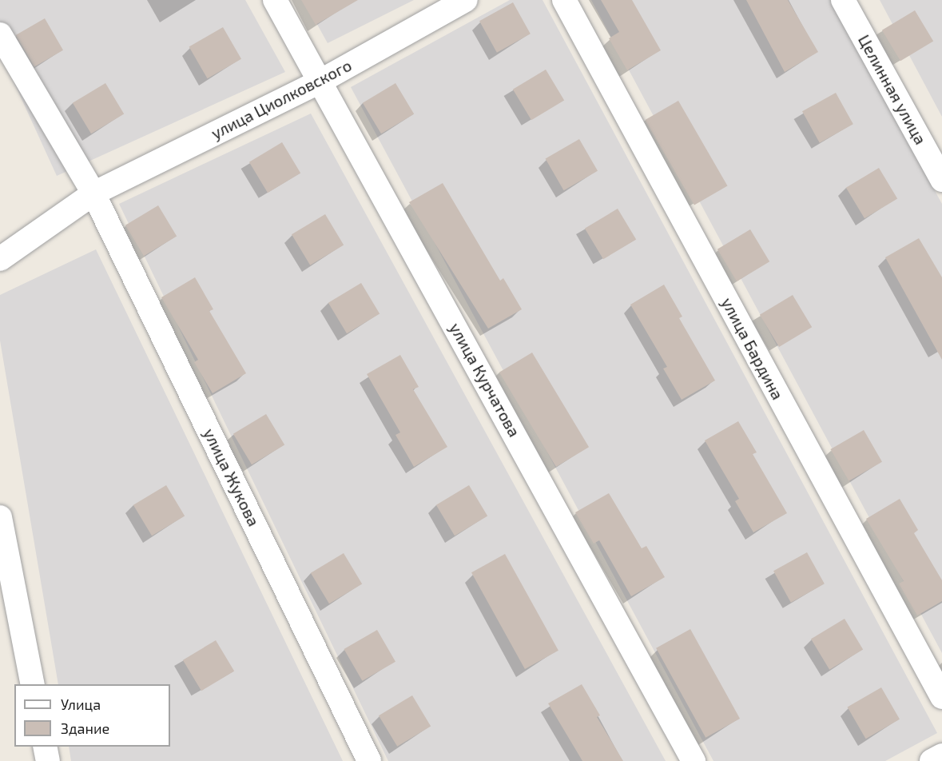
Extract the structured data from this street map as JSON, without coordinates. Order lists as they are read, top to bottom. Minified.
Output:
{"streets":{"street":["Целинная улица","улица Циолковского","улица Бардина","улица Курчатова","улица Жукова"]},"crossings":[["улица Циолковского","улица Курчатова"],["улица Циолковского","улица Жукова"]],"legend":["Улица","Здание"]}
